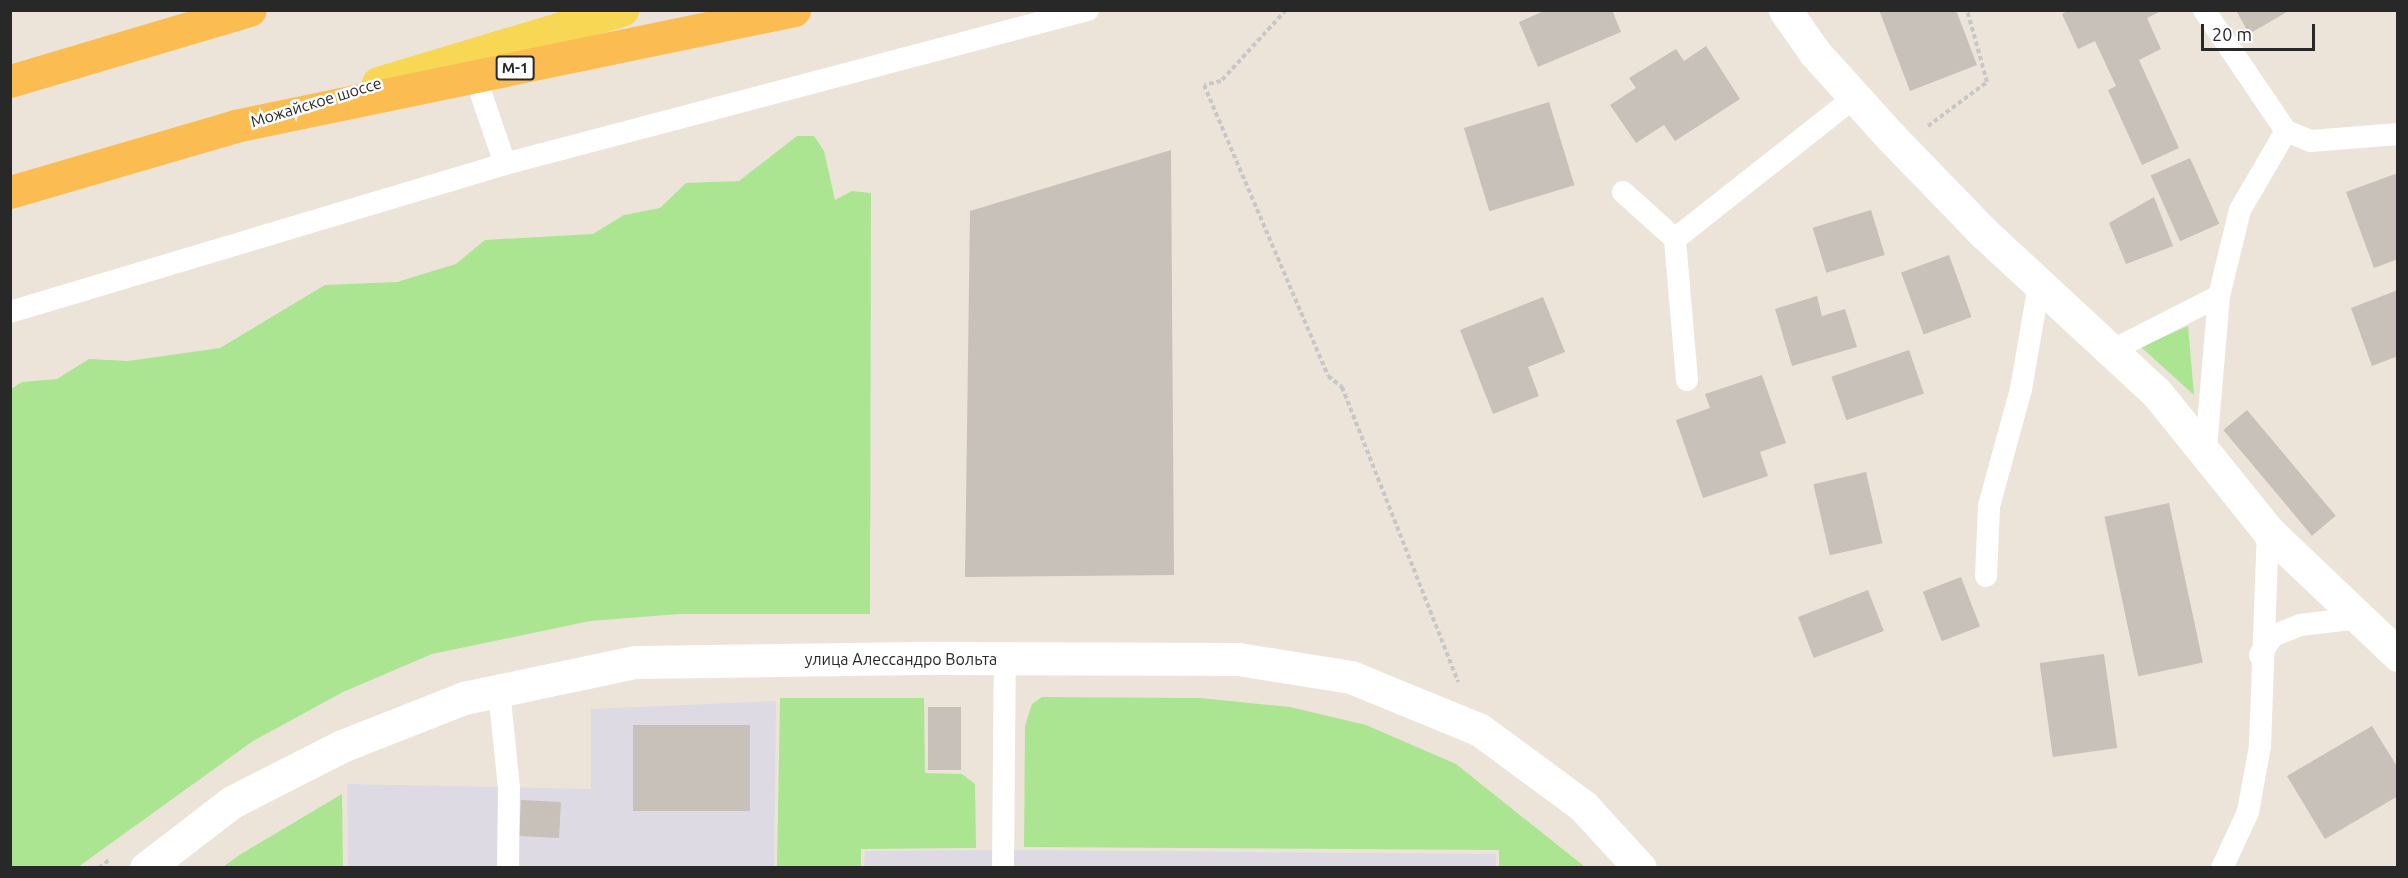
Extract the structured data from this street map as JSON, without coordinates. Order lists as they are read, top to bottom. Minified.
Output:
{"streets":{"highway":["М-1","Можайское шоссе"],"street":["улица Алессандро Вольта"]},"crossings":[["М-1","Можайское шоссе"]],"scale_bar":"20 m"}
